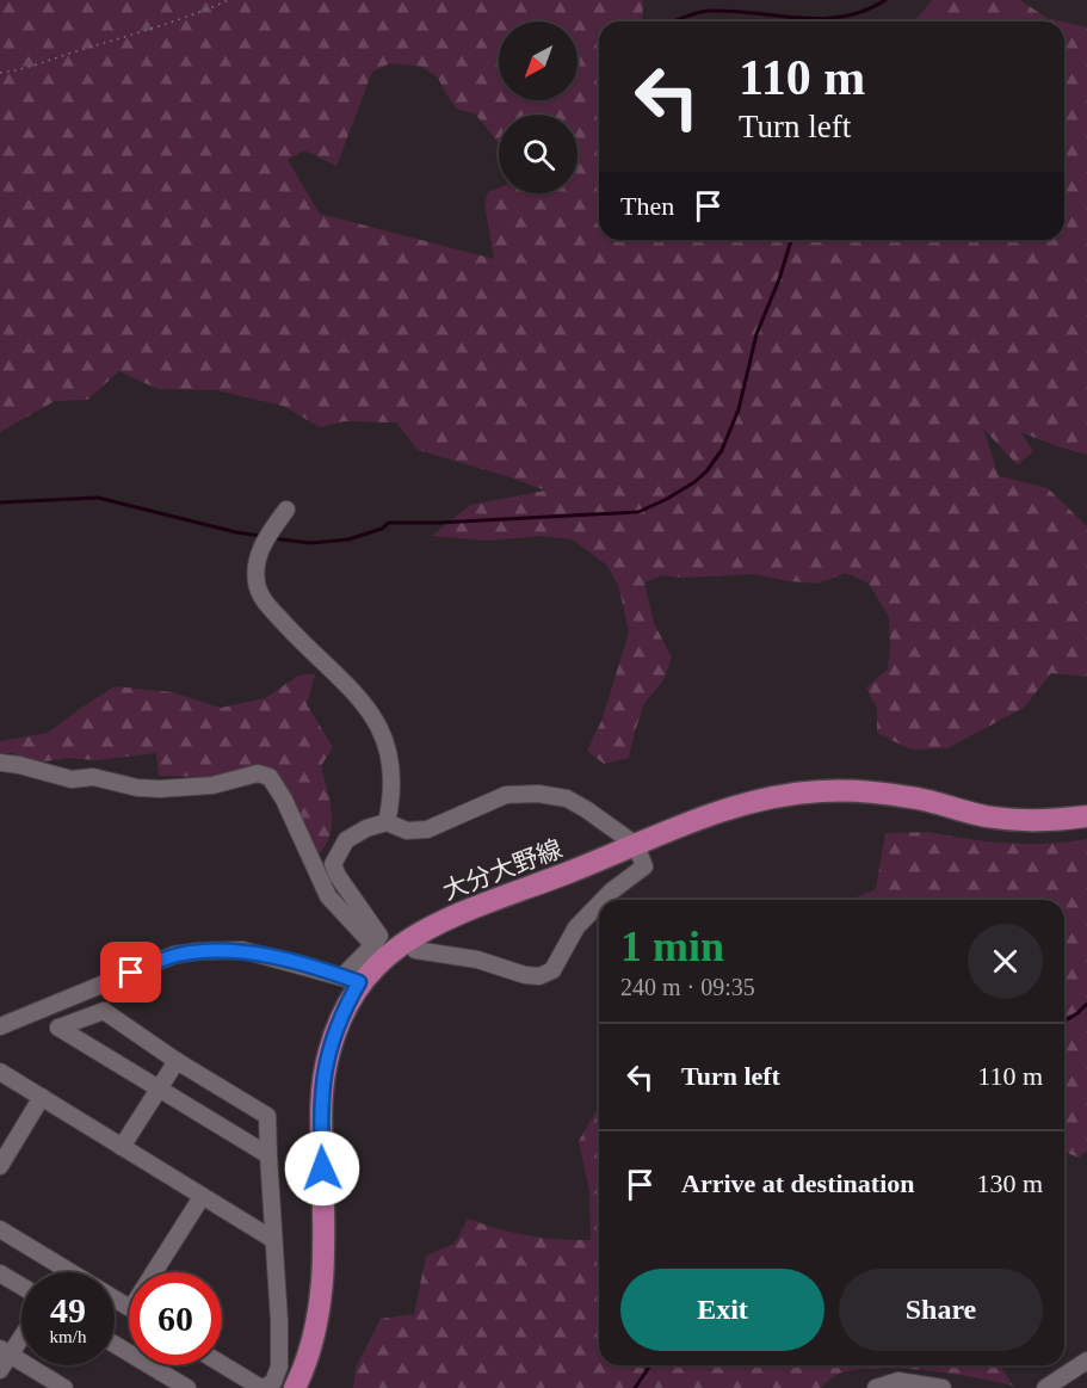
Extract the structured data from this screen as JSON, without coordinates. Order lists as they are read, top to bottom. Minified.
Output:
{"streets":{"main road":["大分大野線"]},"north":"bottom left","page":{"turn":["110 m","Turn left"],"then":"Then","heading":["1 min","240 m · 09:35"],"list":[{"name":"Turn left","value":"110 m"},{"name":"Arrive at destination","value":"130 m"}],"buttons":["Exit","Share"],"speed":"49 km/h","limit":"60"}}
